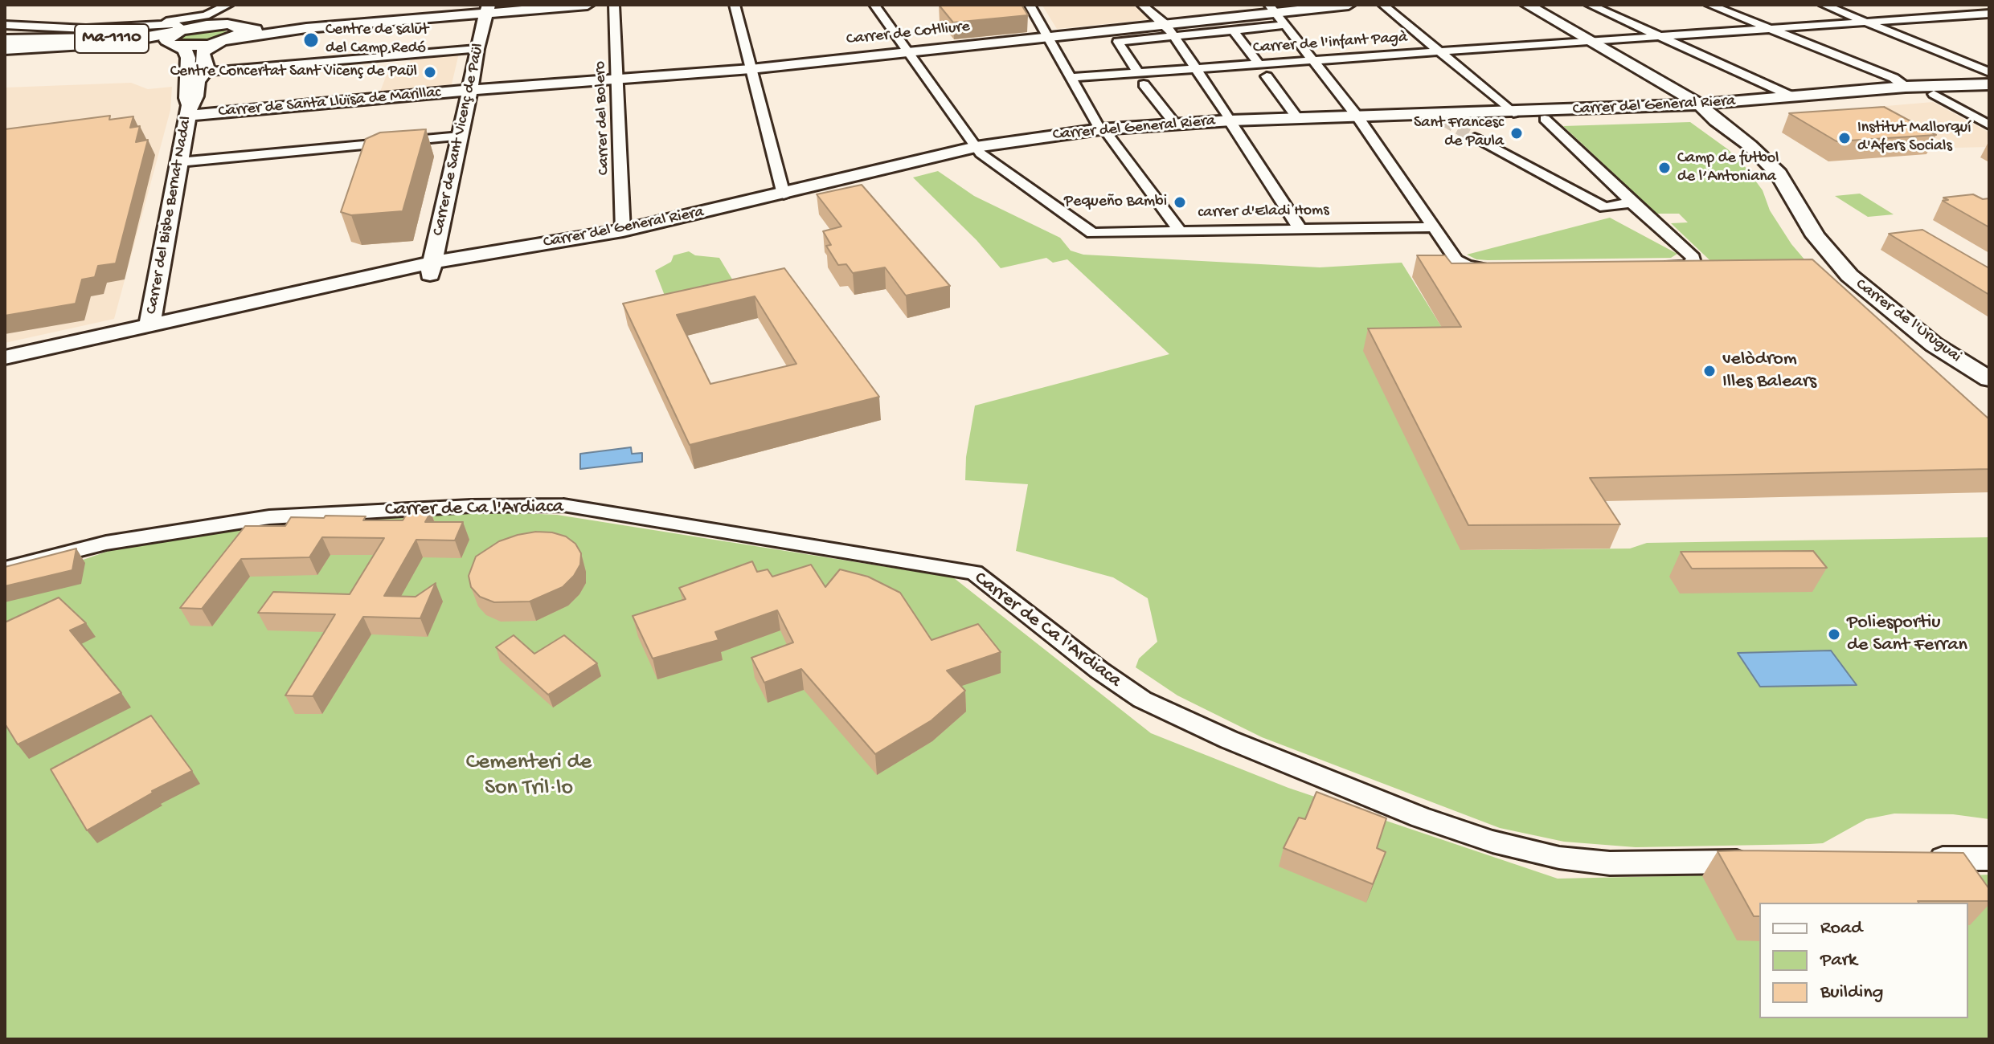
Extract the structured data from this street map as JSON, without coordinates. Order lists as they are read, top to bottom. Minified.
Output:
{"streets":{"main road":["Ma-1110"],"street":["Carrer de Cotlliure","Carrer de l'infant Pagà","Carrer de Santa Lluïsa de Marillac","Carrer del General Riera","Carrer del Bolero","Carrer de Sant Vicenç de Paül","carrer d'Eladi Homs","Carrer del Bisbe Bernat Nadal","Carrer de l'Uruguai","Carrer de Ca l'Ardiaca"]},"crossings":[["Carrer de Cotlliure","Carrer de Santa Lluïsa de Marillac"],["Carrer de Cotlliure","Carrer del Bolero"],["Carrer de Cotlliure","Carrer de Sant Vicenç de Paül"],["Ma-1110","Carrer del Bisbe Bernat Nadal"],["Carrer de Santa Lluïsa de Marillac","Carrer de Sant Vicenç de Paül"],["Carrer de Santa Lluïsa de Marillac","Carrer del Bisbe Bernat Nadal"],["Carrer del General Riera","Carrer del Bolero"],["Carrer del General Riera","Carrer de Sant Vicenç de Paül"],["Carrer del General Riera","carrer d'Eladi Homs"],["Carrer del General Riera","Carrer del Bisbe Bernat Nadal"],["Carrer del General Riera","Carrer de l'Uruguai"]],"parks":["Cementeri de Son Tril·lo"],"places":["Centre de salut del Camp Redó","Centre Concertat Sant Vicenç de Paül","Sant Francesc de Paula","Institut Mallorquí d'Afers Socials","Camp de futbol de l’Antoniana","Pequeño Bambi","velòdrom Illes Balears","Poliesportiu de Sant Ferran"],"legend":["Road","Park","Building"]}
